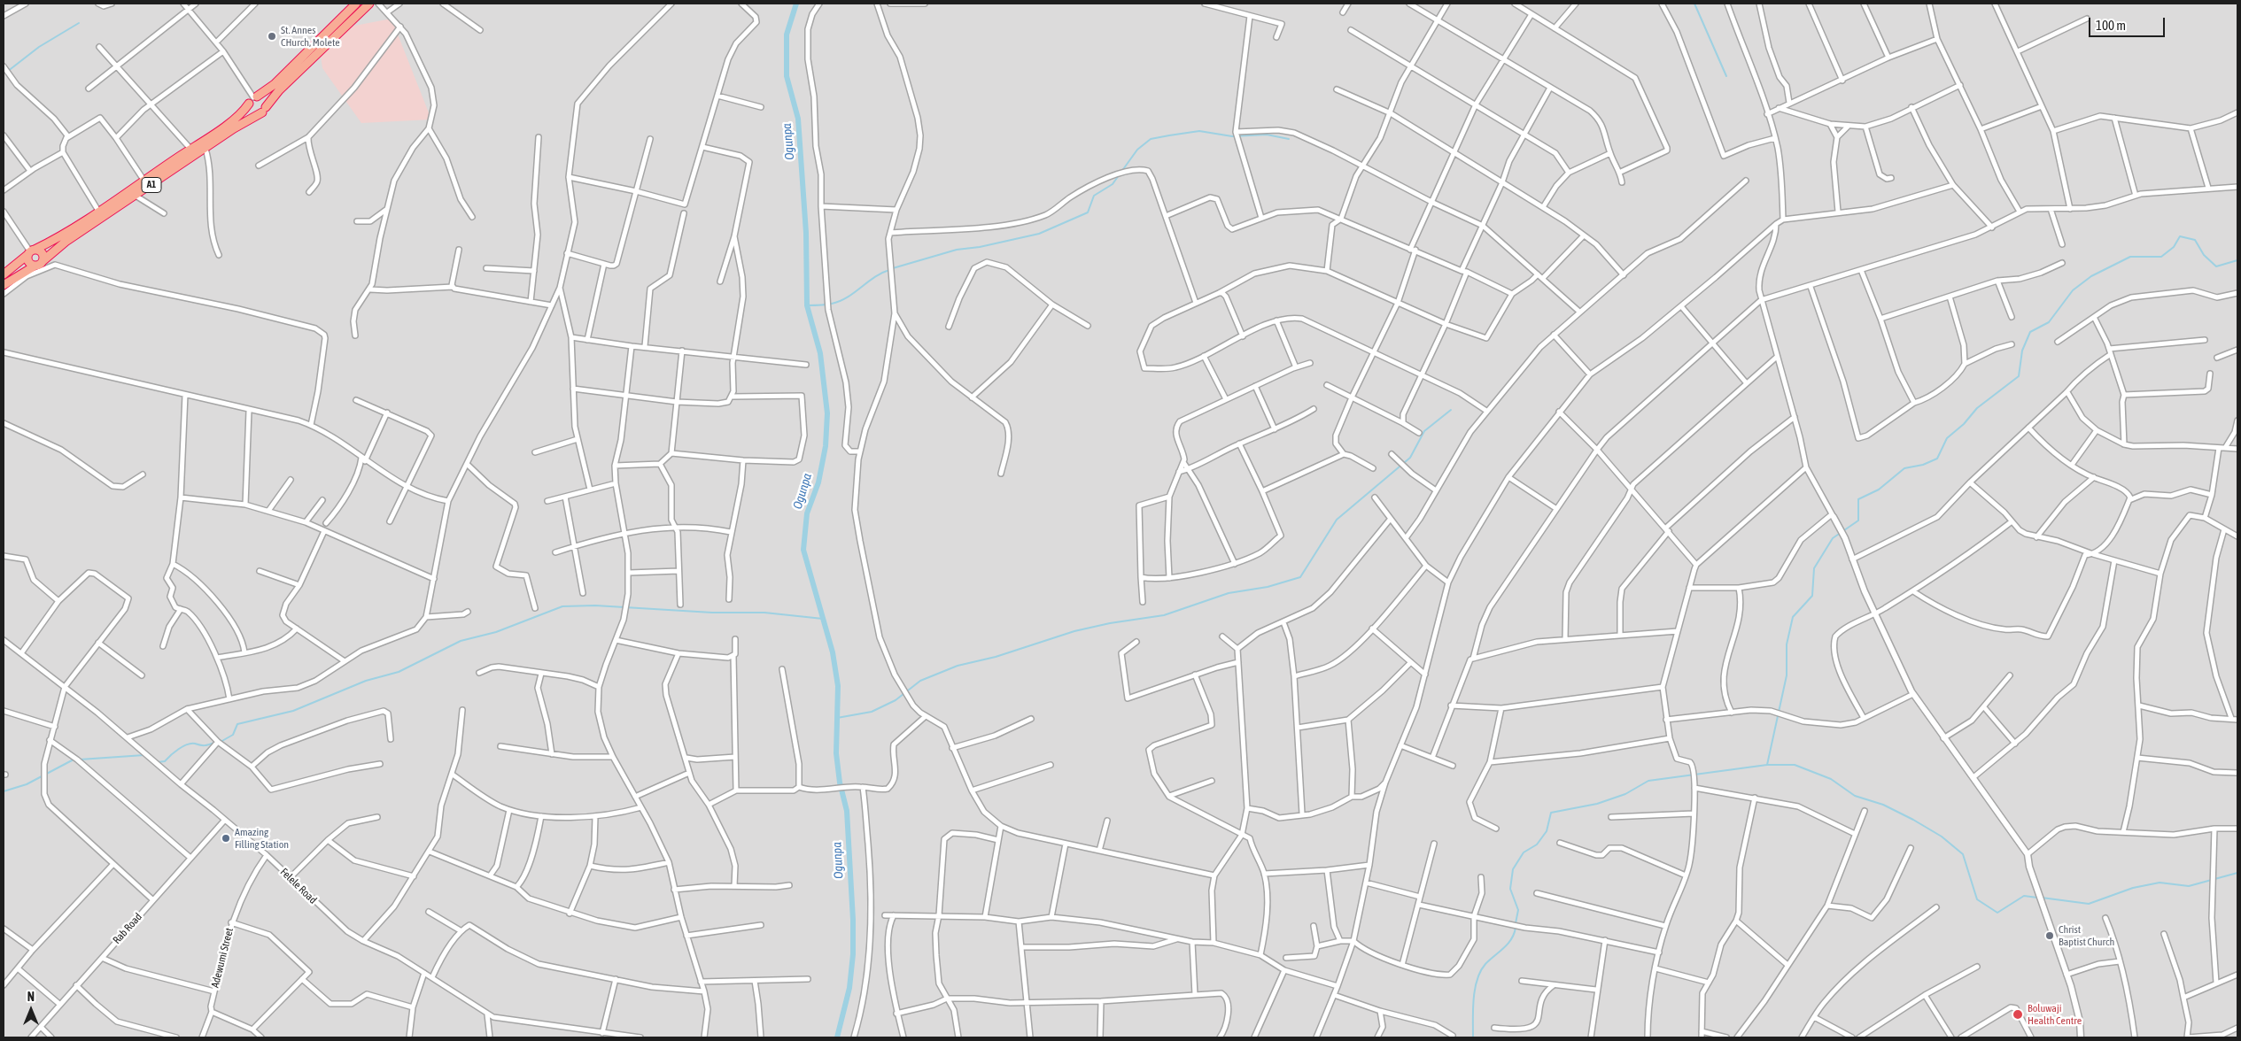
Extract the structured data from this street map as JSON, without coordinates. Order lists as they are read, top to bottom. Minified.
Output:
{"streets":{"highway":["A1"],"street":["Felele Road","Rab Road","Adewumi Street"]},"crossings":[["Felele Road","Rab Road"],["Felele Road","Adewumi Street"]],"water":["Ogunpa"],"places":["St. Annes CHurch, Molete","Amazing Filling Station","Christ Baptist Church","Boluwaji Health Centre"],"scale_bar":"100 m","north":"top"}
